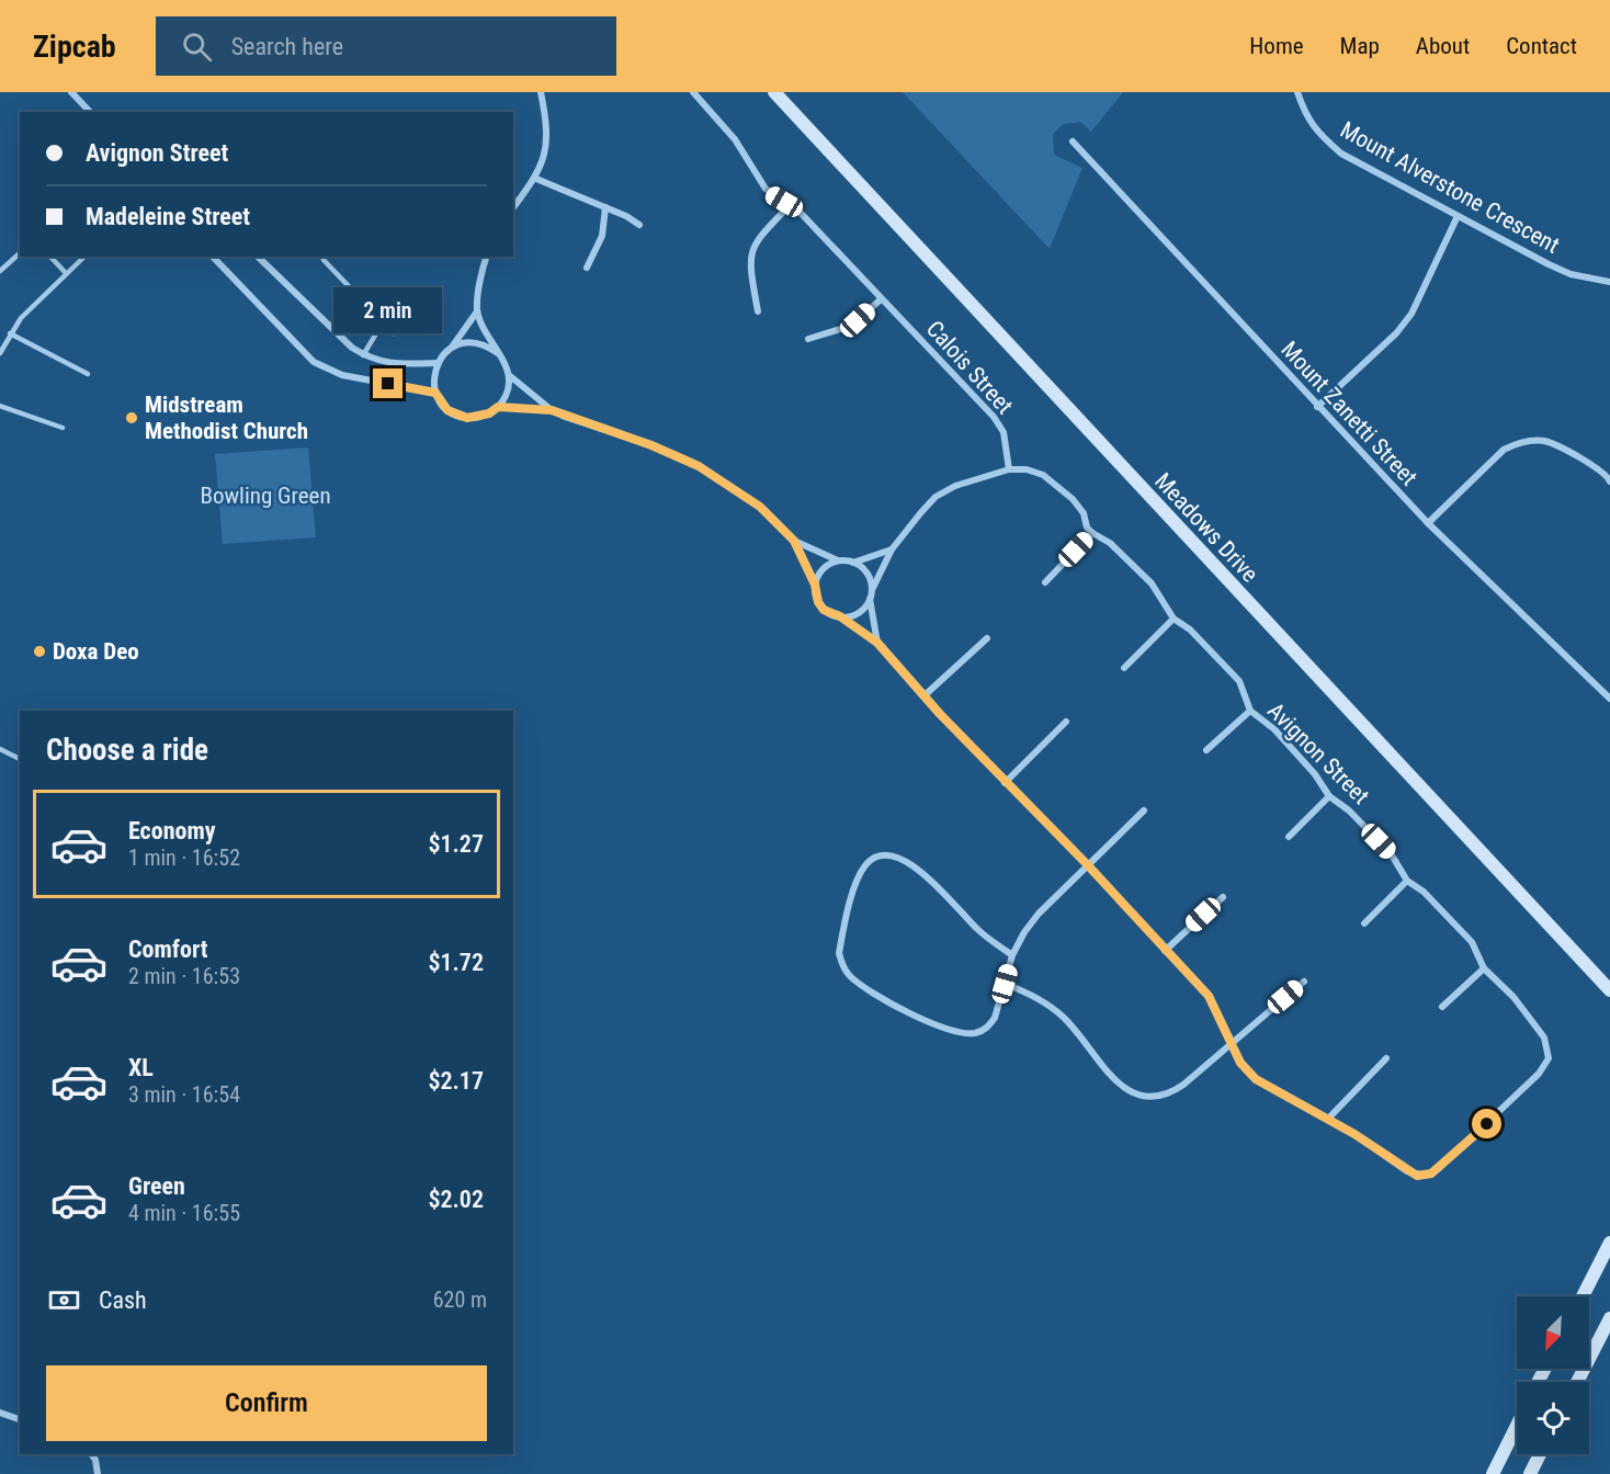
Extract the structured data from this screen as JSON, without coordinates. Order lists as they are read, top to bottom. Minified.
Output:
{"streets":{"street":["Mount Alverstone Crescent","Calois Street","Mount Zanetti Street","Meadows Drive","Avignon Street"]},"crossings":[["Calois Street","Avignon Street"]],"parks":["Bowling Green"],"places":["Midstream Methodist Church","Doxa Deo"],"north":"bottom left","page":{"header":"Zipcab","search":"Search here","nav":["Home","Map","About","Contact"],"banner":["Avignon Street","Madeleine Street"],"bubble":"2 min","heading":"Choose a ride","list":[{"name":"Economy","note":"1 min · 16:52","value":"$1.27"},{"name":"Comfort","note":"2 min · 16:53","value":"$1.72"},{"name":"XL","note":"3 min · 16:54","value":"$2.17"},{"name":"Green","note":"4 min · 16:55","value":"$2.02"}],"pay":["Cash","620 m"],"buttons":"Confirm"}}
